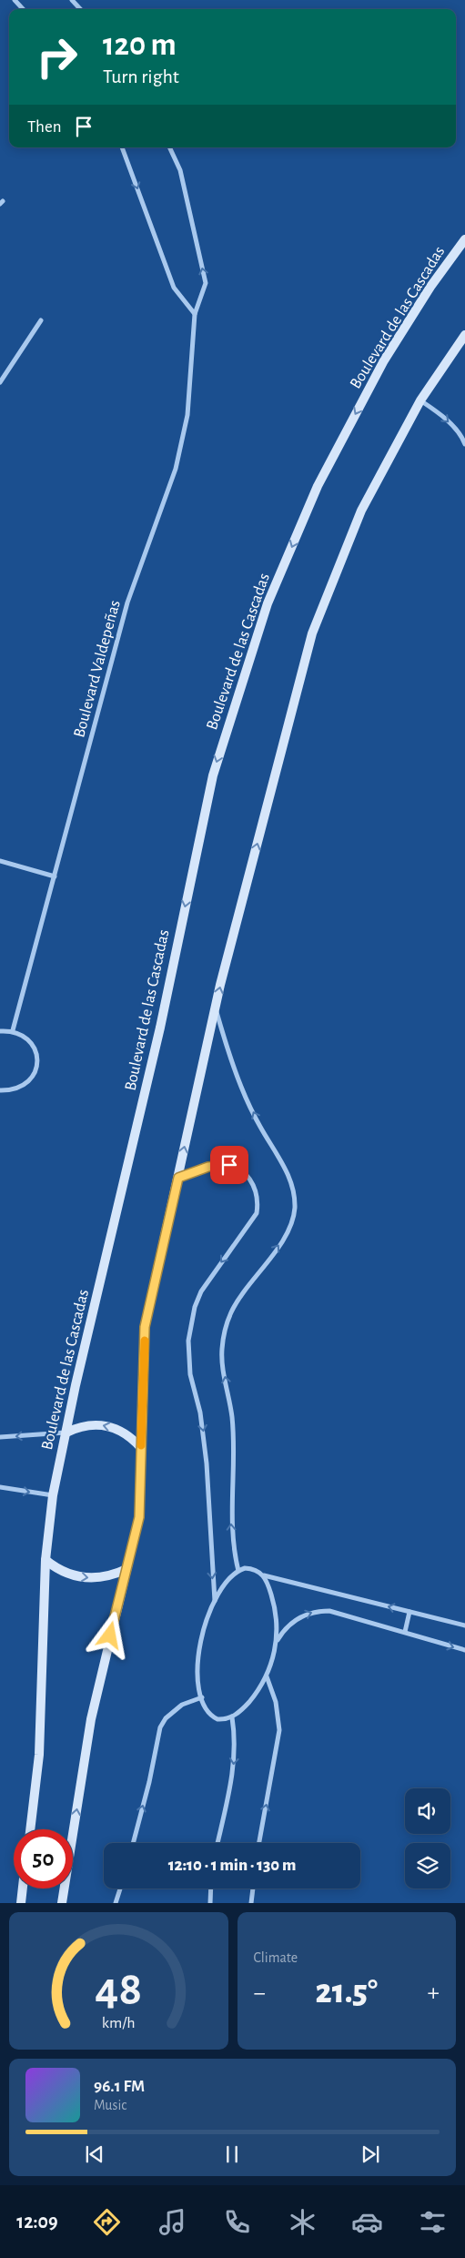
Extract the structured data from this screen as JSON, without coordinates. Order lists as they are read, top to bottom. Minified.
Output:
{"streets":{"main road":["Boulevard de las Cascadas"],"street":["Boulevard Valdepeñas"]},"page":{"turn":["120 m","Turn right"],"then":"Then","limit":"50","trip":"12:10 · 1 min · 130 m","tile":"Climate","heat":["−","21.5°","+"],"song":["96.1 FM","Music"],"tabs":"12:09","gauge":["48","km/h"]}}
